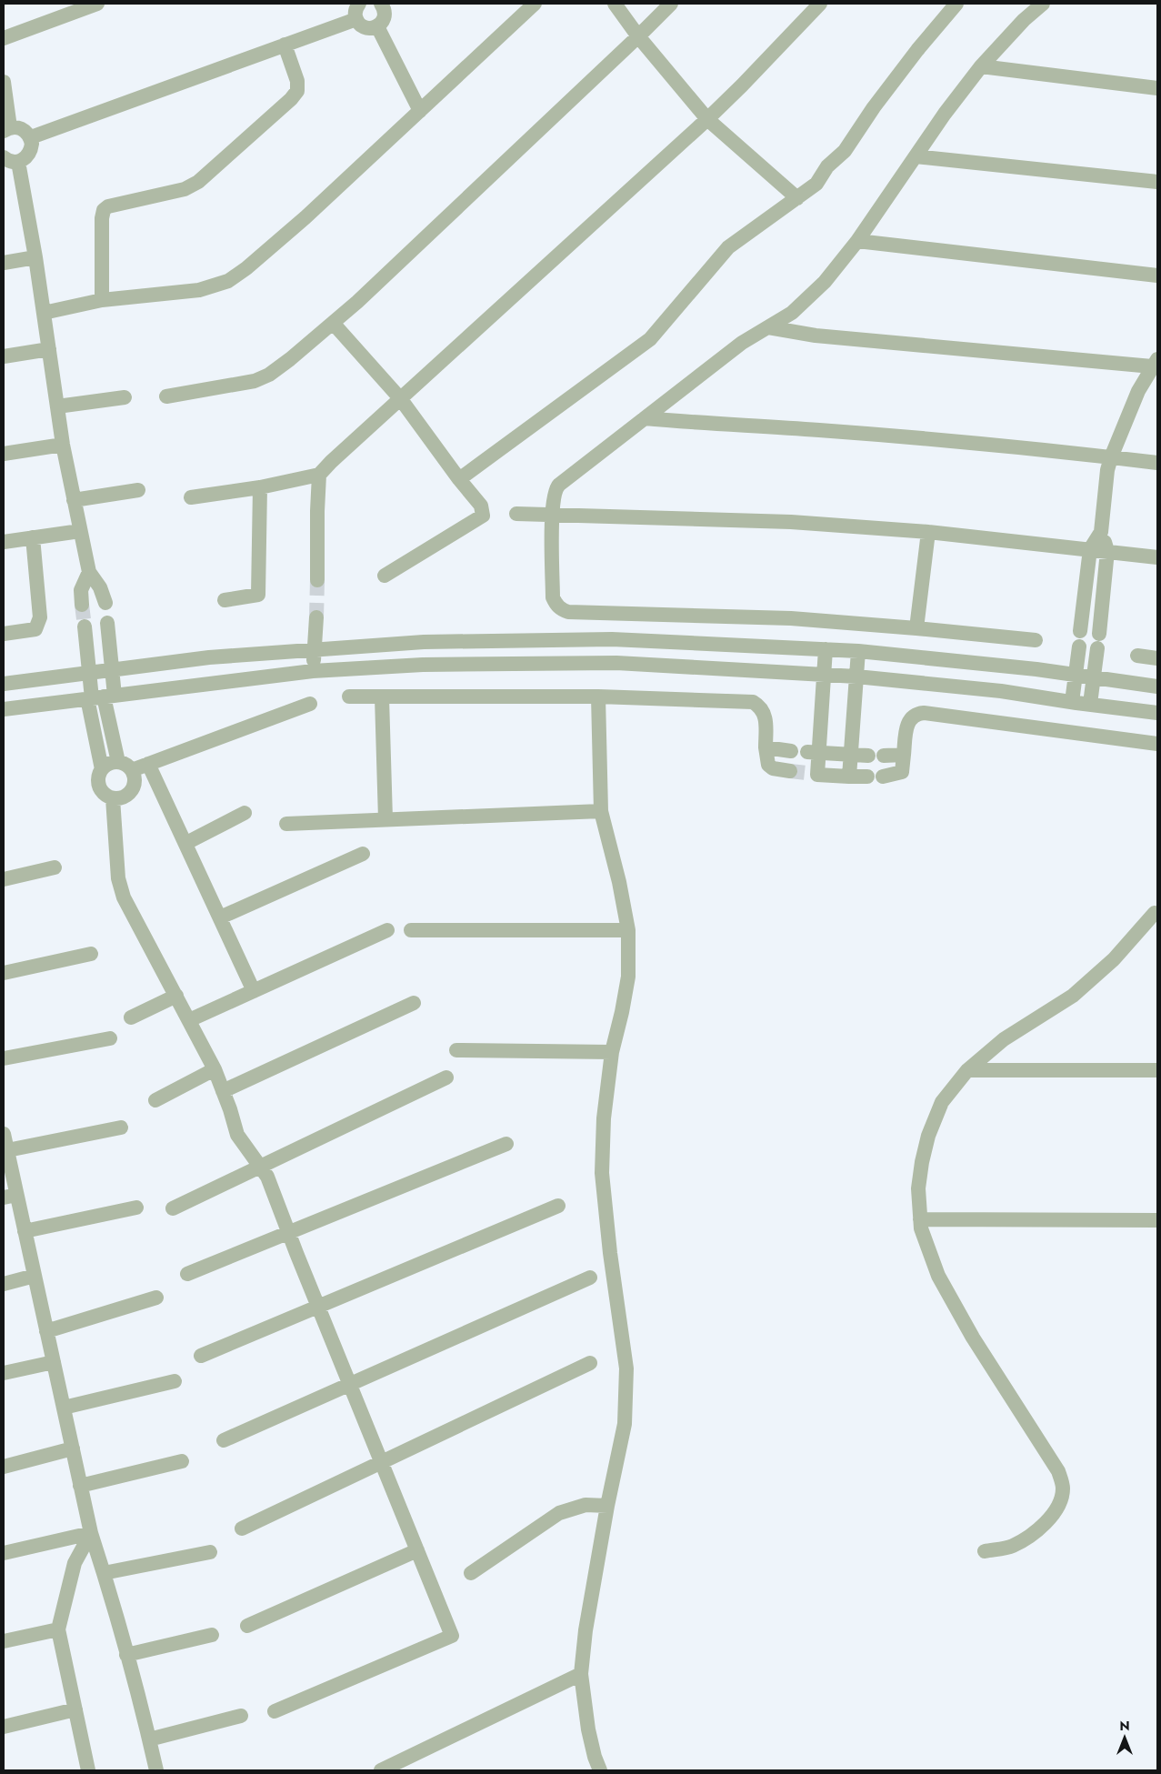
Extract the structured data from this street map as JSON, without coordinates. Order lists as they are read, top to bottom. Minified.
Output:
{"north":"top"}
